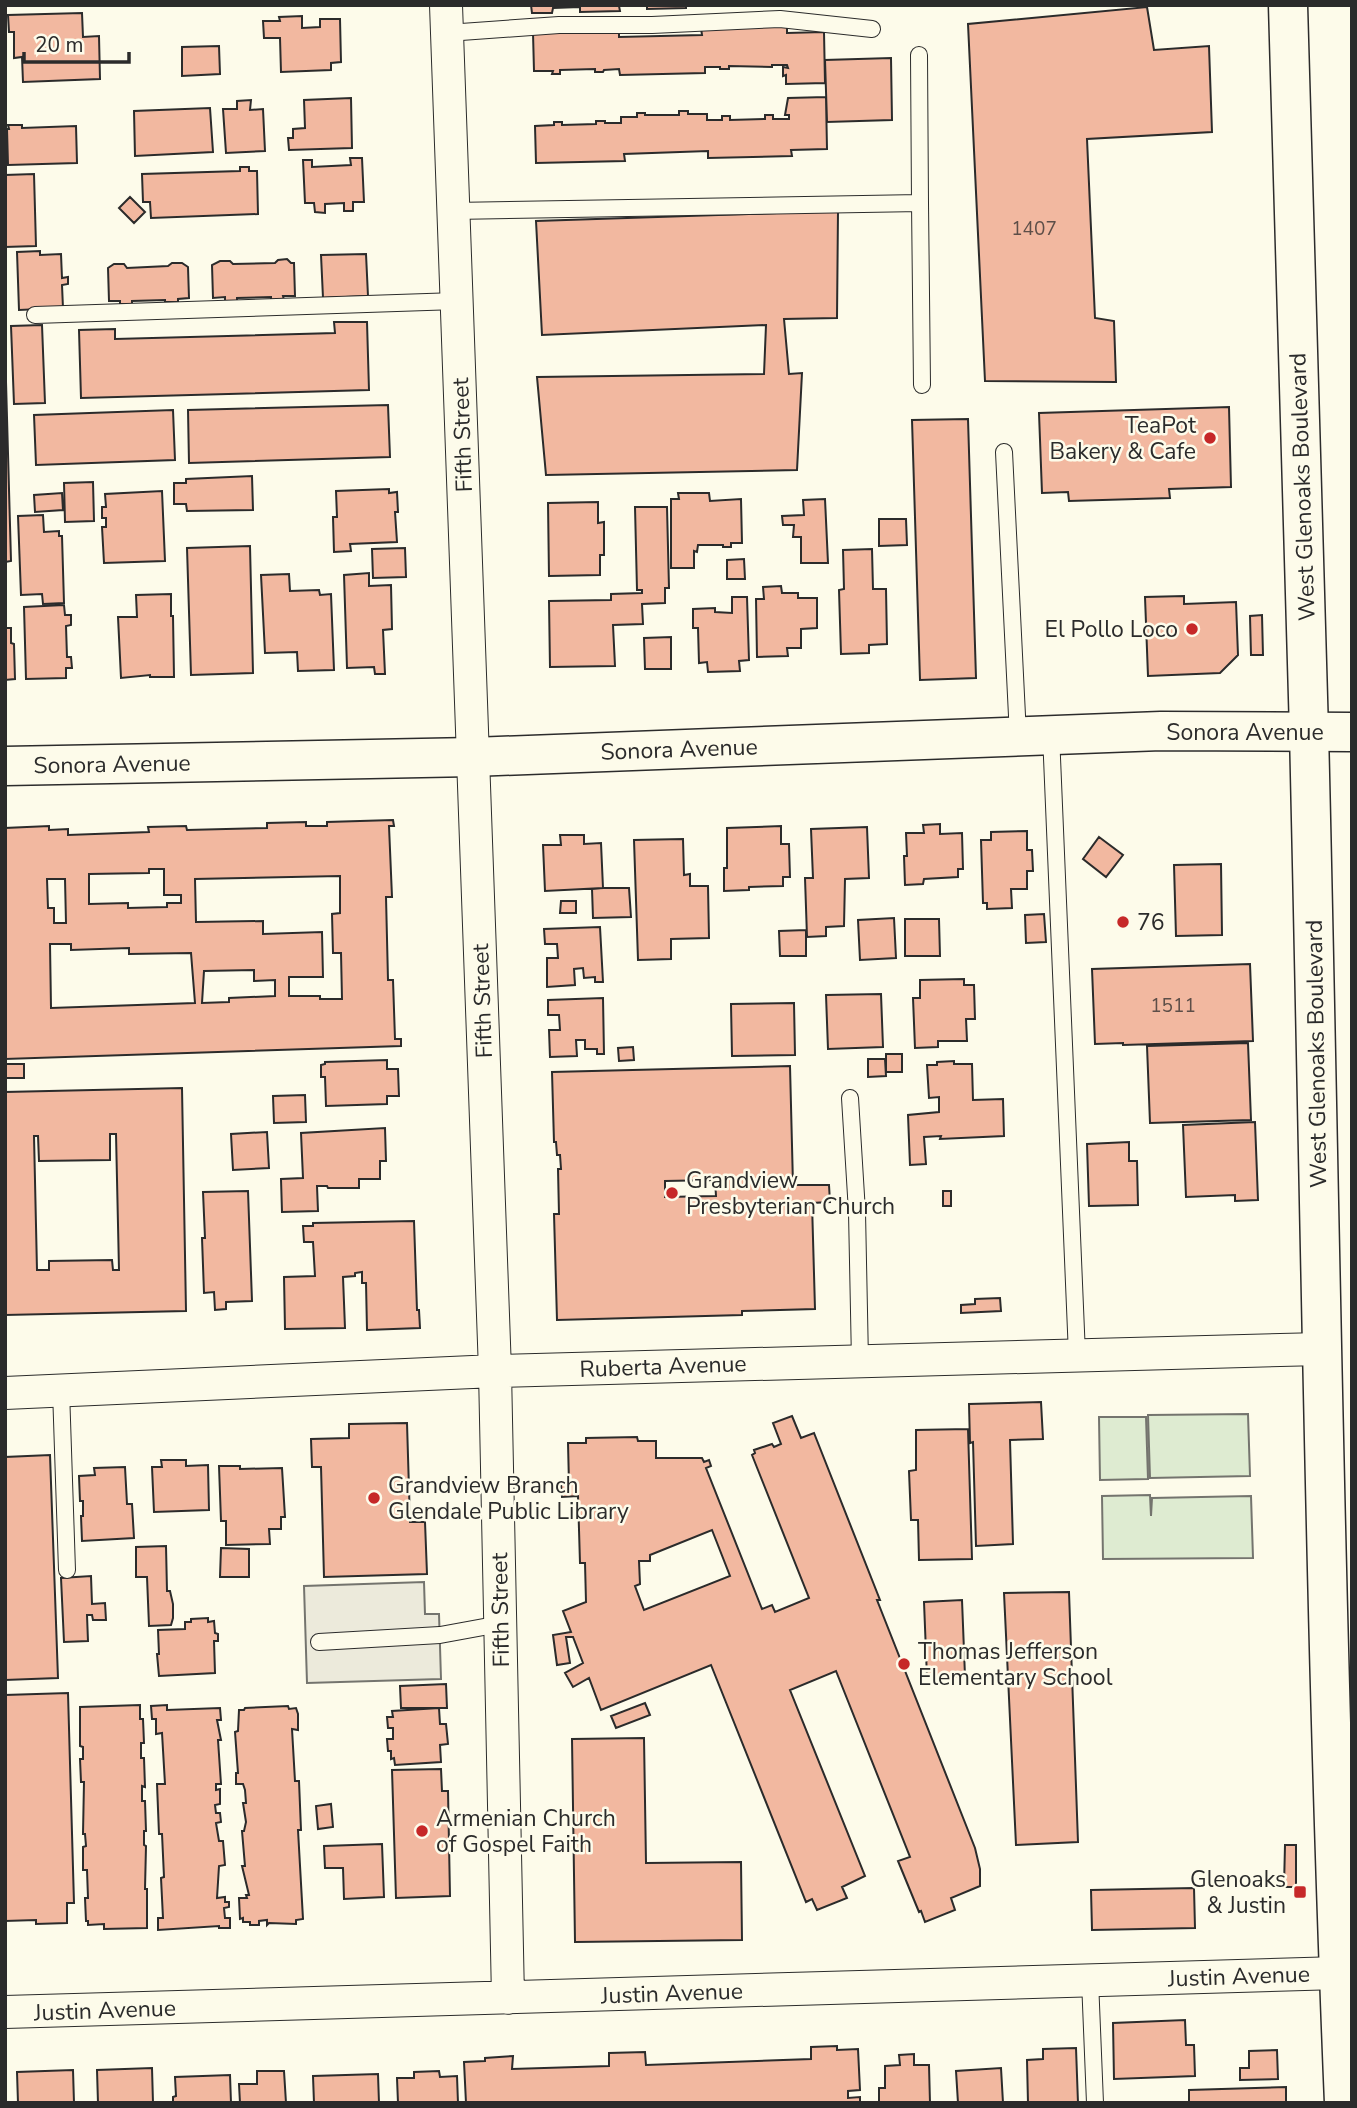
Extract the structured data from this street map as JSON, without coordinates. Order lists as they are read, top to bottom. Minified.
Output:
{"streets":{"main road":["West Glenoaks Boulevard","Sonora Avenue"],"street":["Fifth Street","Ruberta Avenue","Justin Avenue"]},"crossings":[["Fifth Street","Sonora Avenue"],["Fifth Street","Ruberta Avenue"],["Fifth Street","Justin Avenue"],["West Glenoaks Boulevard","Sonora Avenue"],["West Glenoaks Boulevard","Ruberta Avenue"],["West Glenoaks Boulevard","Justin Avenue"]],"places":{"other":["TeaPot Bakery & Cafe","El Pollo Loco","76","Grandview Presbyterian Church","Grandview Branch Glendale Public Library","Thomas Jefferson Elementary School","Armenian Church of Gospel Faith"],"transit":["Glenoaks & Justin"]},"house_numbers":["1407","1511"],"scale_bar":"20 m"}
